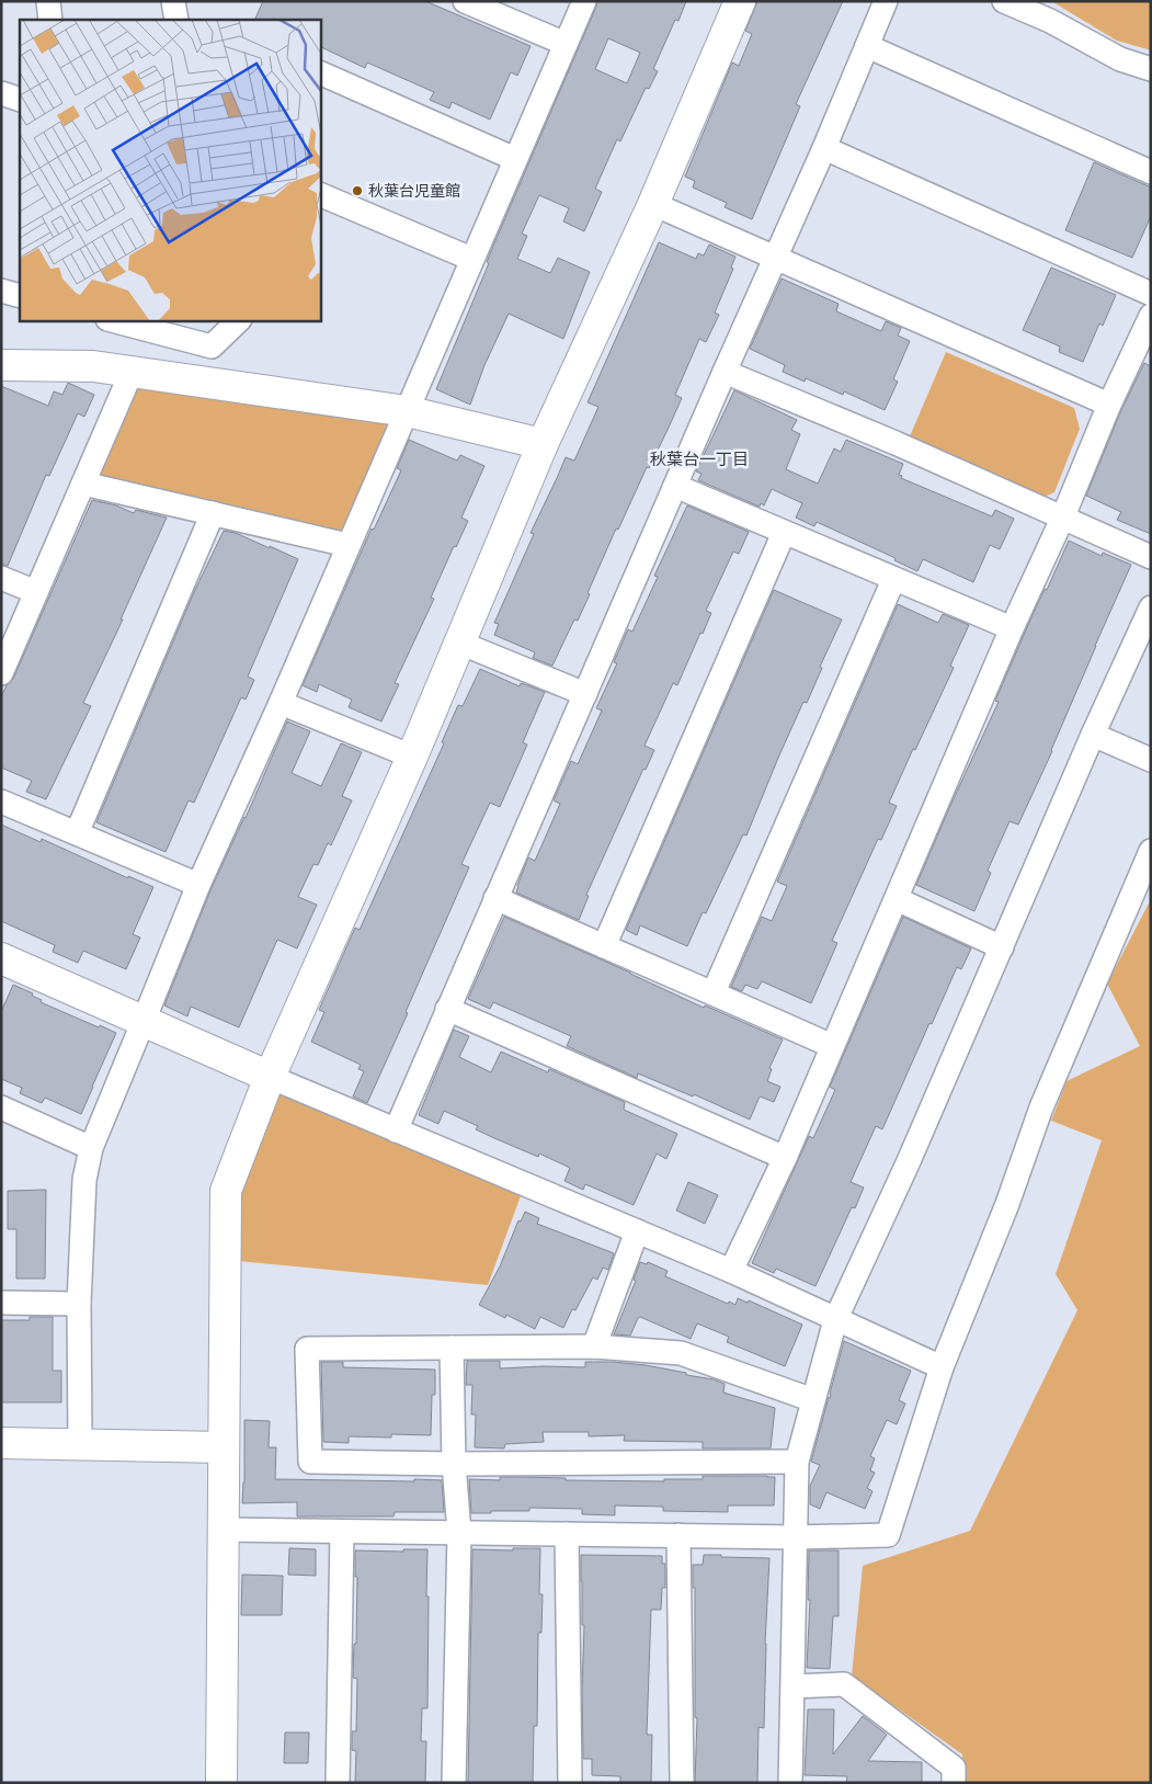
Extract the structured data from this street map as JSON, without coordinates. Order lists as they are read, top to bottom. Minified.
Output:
{"districts":["秋葉台一丁目"],"places":["秋葉台児童館"]}
